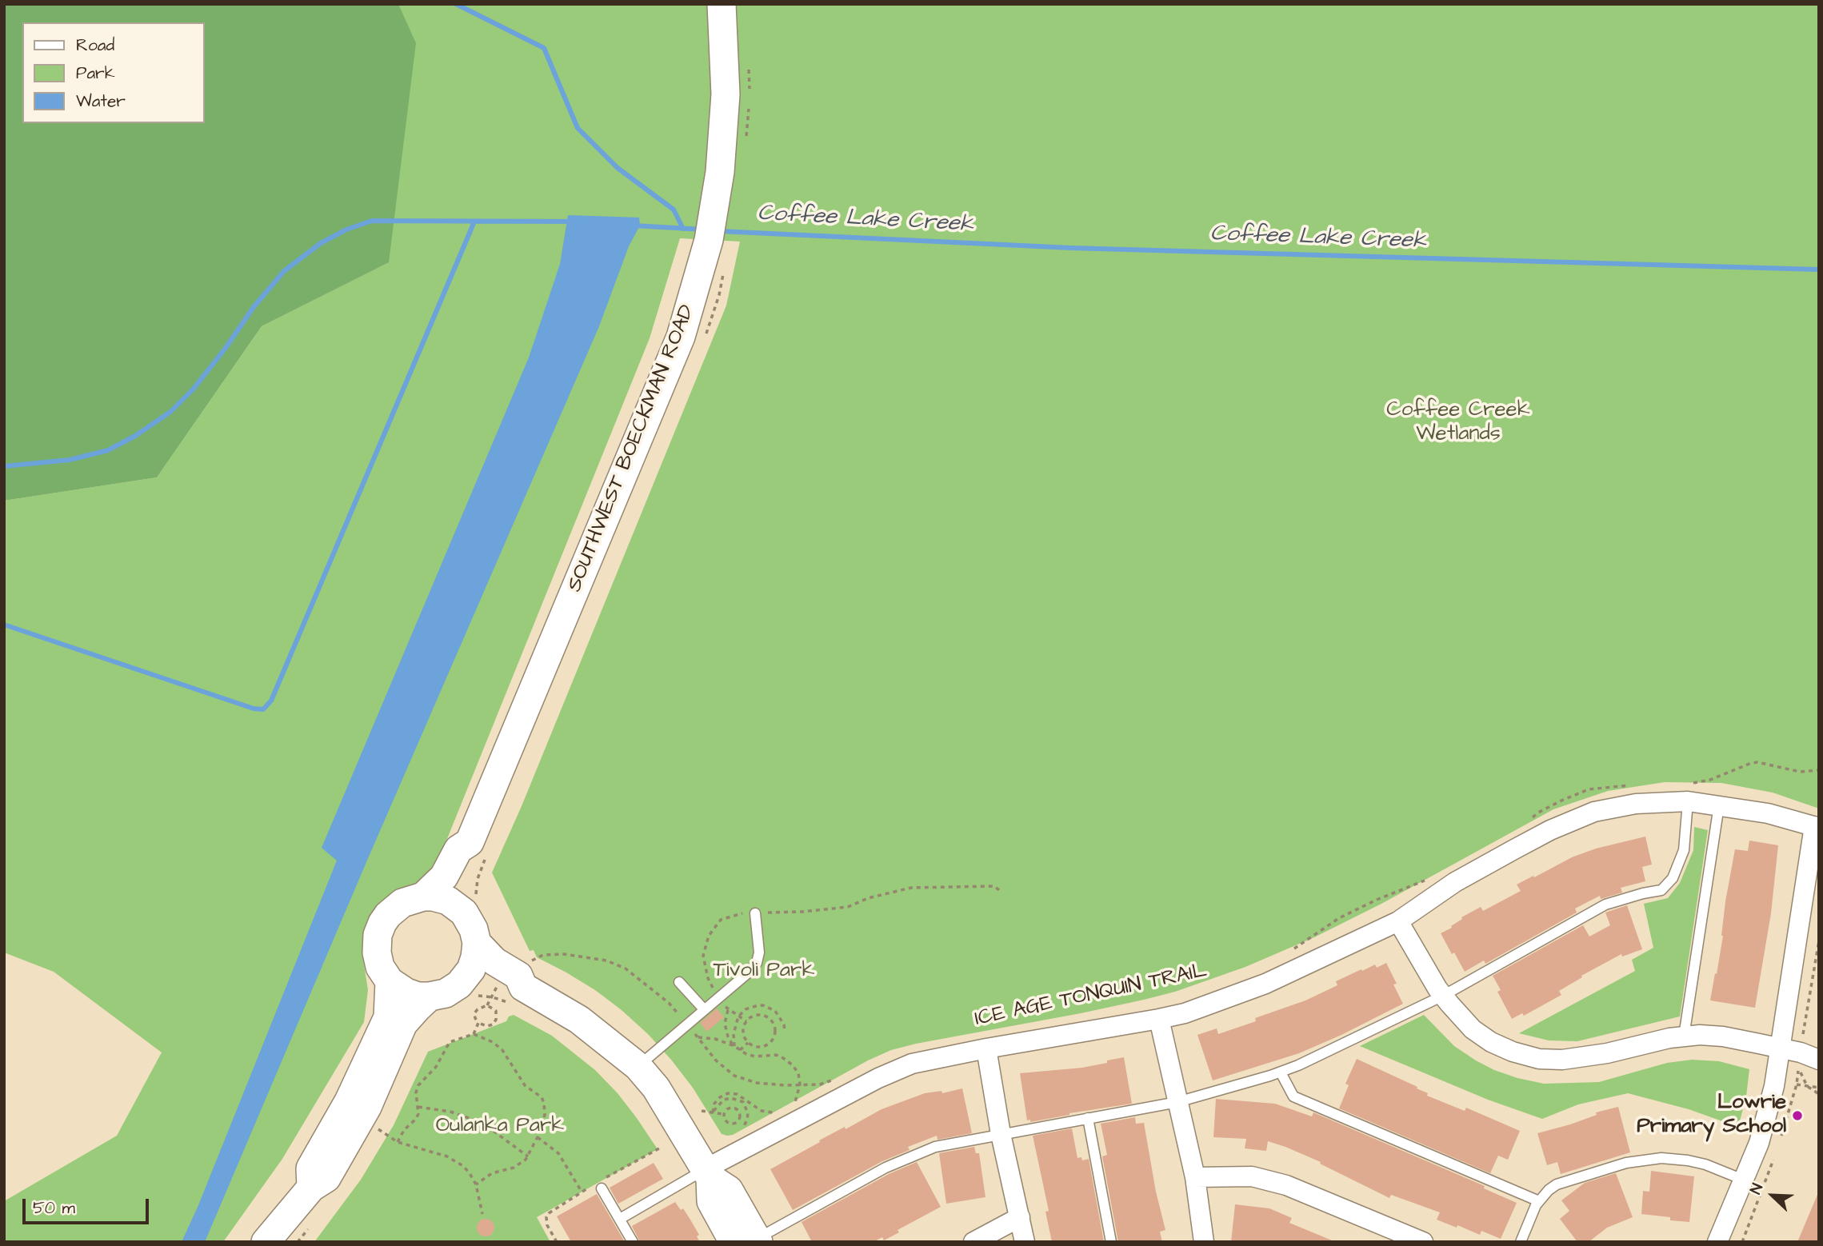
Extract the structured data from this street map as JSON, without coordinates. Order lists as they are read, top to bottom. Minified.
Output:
{"streets":{"main road":["SOUTHWEST BOECKMAN ROAD"]},"water":["Coffee Lake Creek"],"parks":["Coffee Creek Wetlands","Tivoli Park","Oulanka Park"],"places":["Lowrie Primary School"],"legend":["Road","Park","Water"],"scale_bar":"50 m","north":"top left"}
